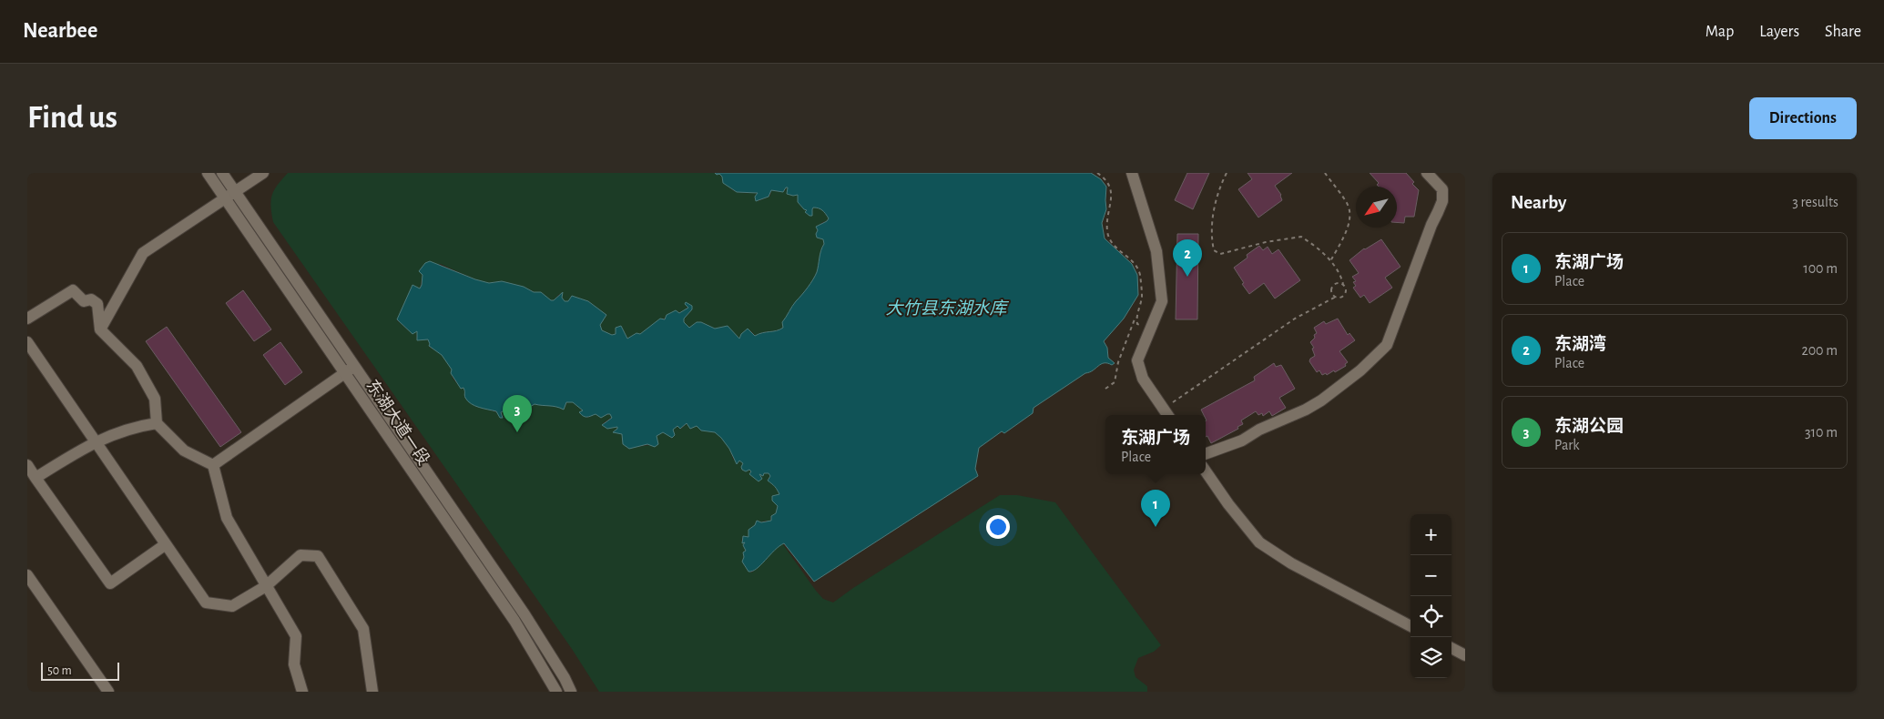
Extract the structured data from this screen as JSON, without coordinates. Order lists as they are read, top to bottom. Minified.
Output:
{"streets":{"street":["东湖大道一段"]},"water":["大竹县东湖水库"],"scale_bar":"50 m","north":"bottom left","page":{"header":"Nearbee","nav":["Map","Layers","Share"],"buttons":"Directions","title":"Find us","heading":["Nearby","3 results"],"list":[{"mark":"1","name":"东湖广场","note":"Place","value":"100 m"},{"mark":"2","name":"东湖湾","note":"Place","value":"200 m"},{"mark":"3","name":"东湖公园","note":"Park","value":"310 m"}],"pins":["2","3","1"],"popup":["东湖广场","Place"],"map_buttons":["+","−"],"scale":"50 m"}}
